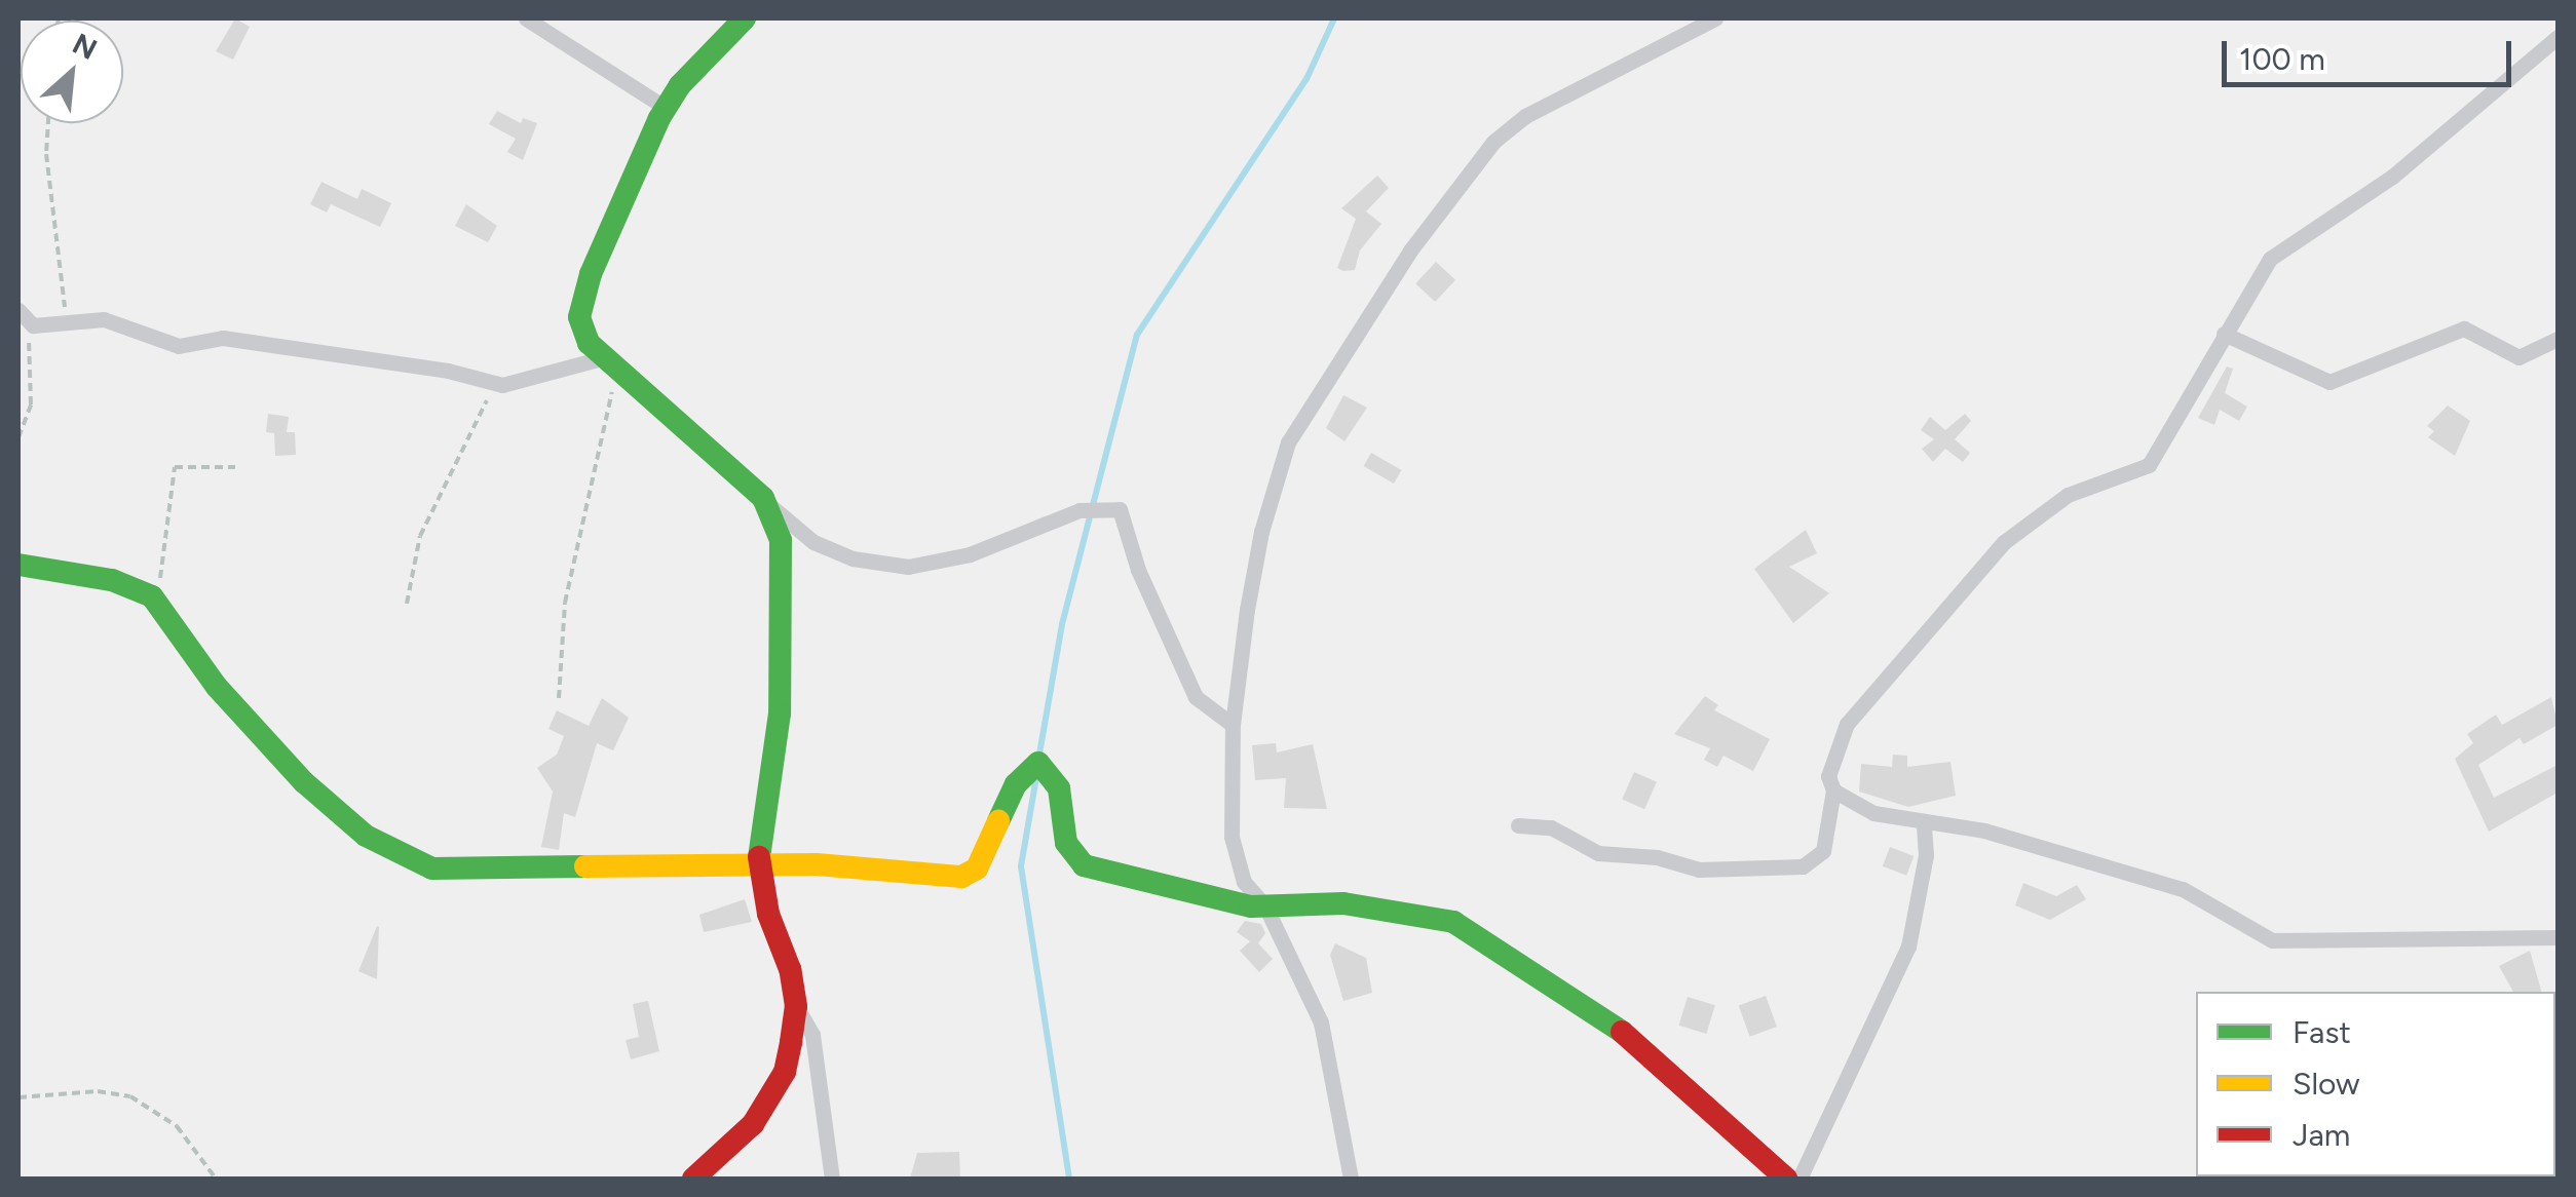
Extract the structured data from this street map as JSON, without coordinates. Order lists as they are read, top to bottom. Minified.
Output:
{"legend":["Fast","Slow","Jam"],"scale_bar":"100 m","north":"top right"}
